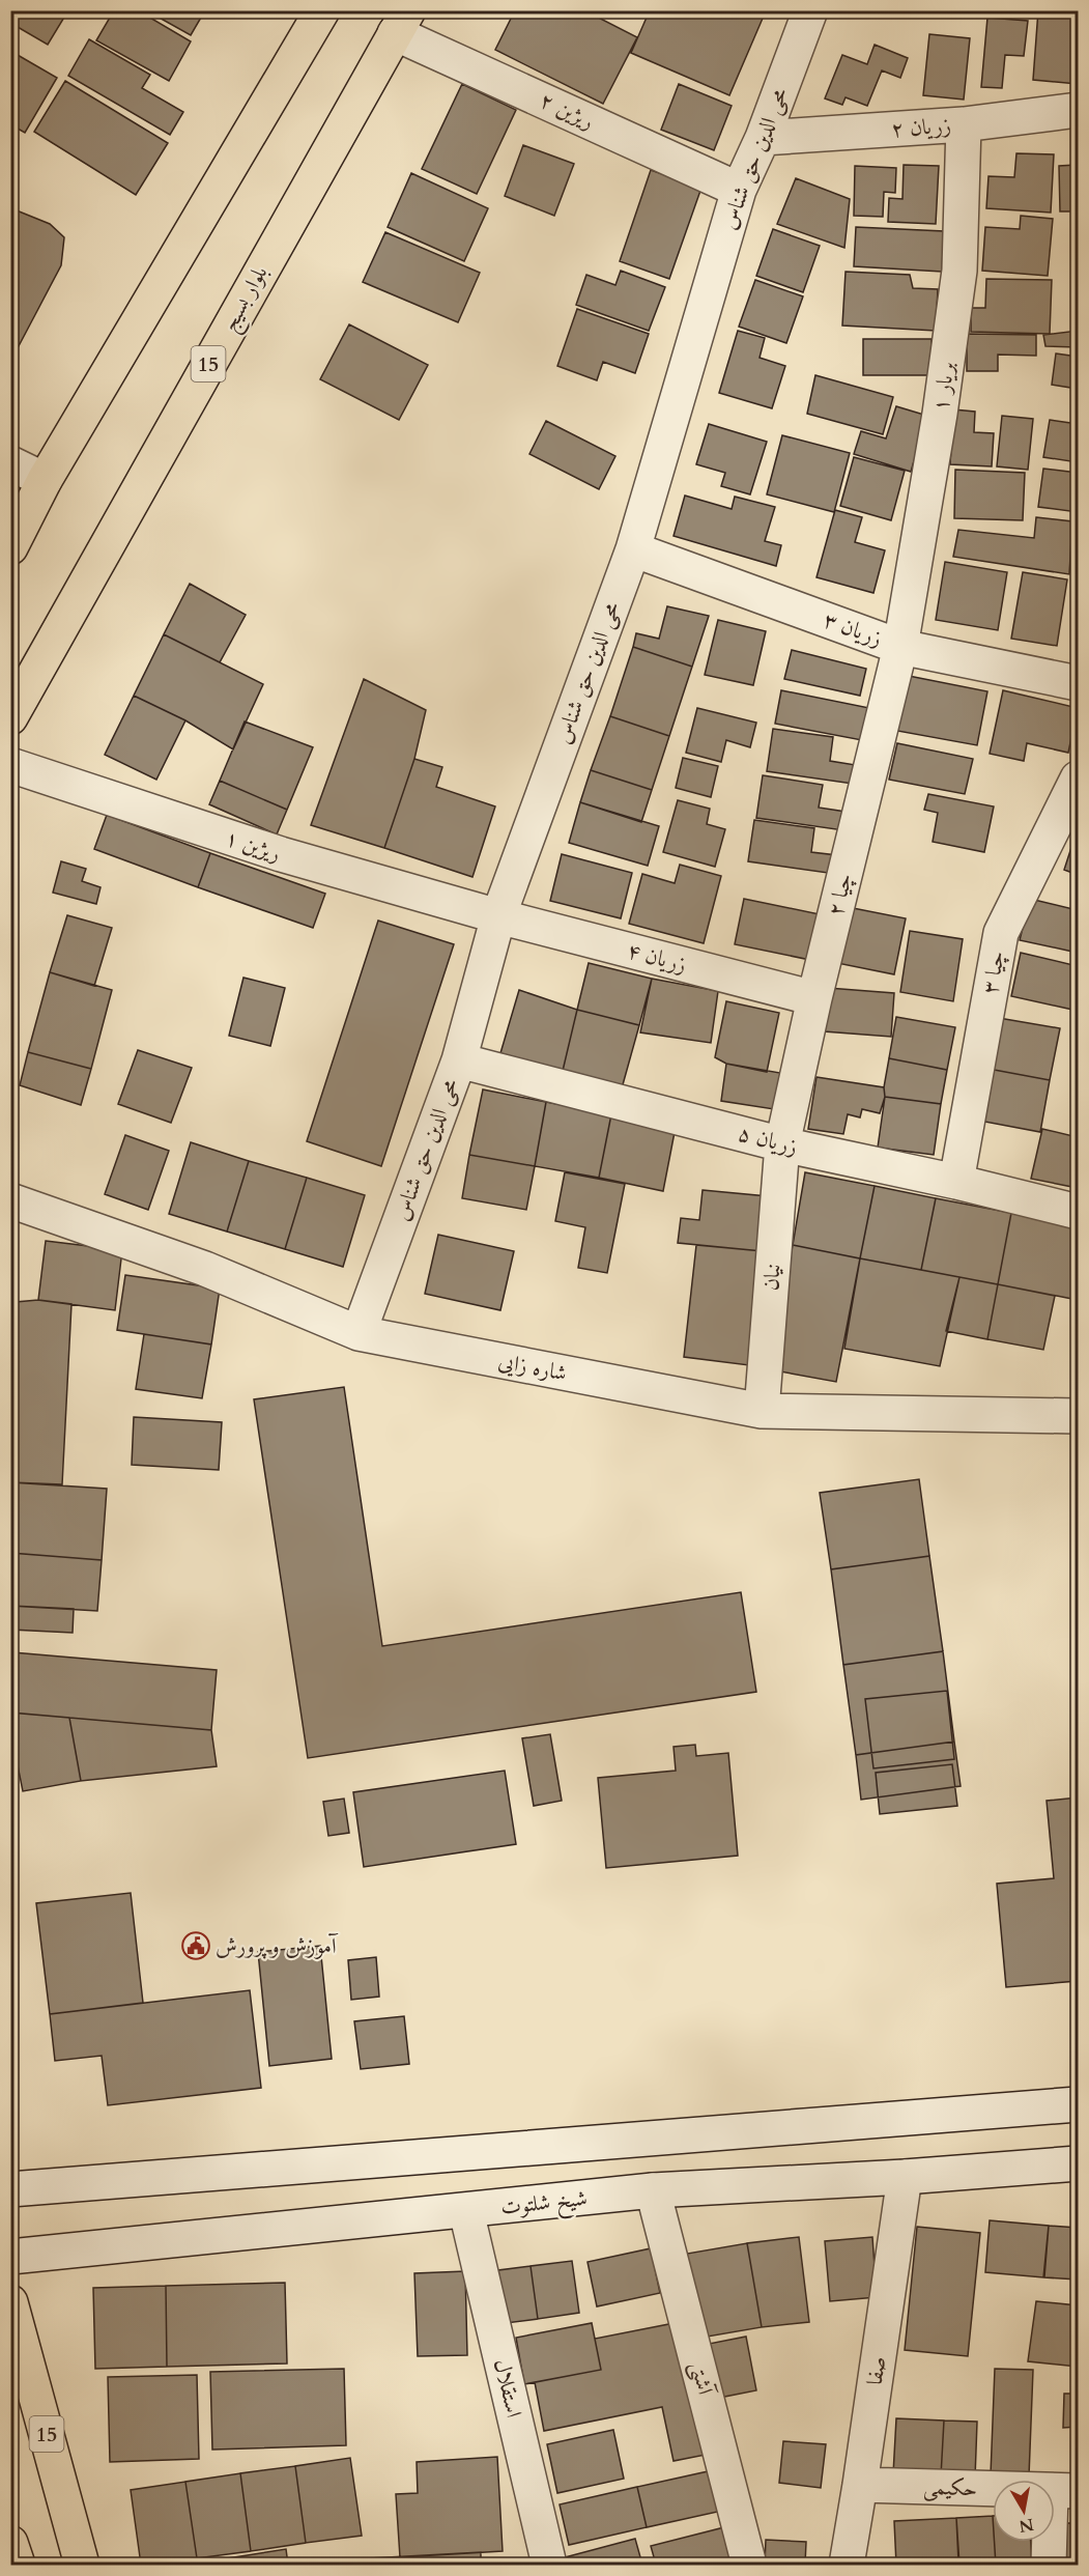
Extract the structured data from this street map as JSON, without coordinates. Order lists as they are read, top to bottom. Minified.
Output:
{"streets":{"main road":["بلوار بسیج","15"],"street":["ریژین ۲","زریان ۲","محی الدین حق شناس","بریار ۱","زریان ۳","ریژین ۱","چیا ۲","زریان ۴","چیا ۳","زریان ۵","نیان","شاره زایی","شیخ شلتوت","صفا","آشتی","استقلال","حکیمی"]},"crossings":[["ریژین ۲","محی الدین حق شناس"],["ریژین ۲","بلوار بسیج"],["زریان ۲","محی الدین حق شناس"],["زریان ۲","بریار ۱"],["محی الدین حق شناس","زریان ۳"],["محی الدین حق شناس","ریژین ۱"],["محی الدین حق شناس","زریان ۴"],["محی الدین حق شناس","زریان ۵"],["محی الدین حق شناس","شاره زایی"],["بریار ۱","زریان ۳"],["بریار ۱","چیا ۲"],["زریان ۳","چیا ۲"],["ریژین ۱","زریان ۴"],["چیا ۲","زریان ۴"],["چیا ۲","زریان ۵"],["چیا ۲","نیان"],["چیا ۳","زریان ۵"],["زریان ۵","نیان"],["نیان","شاره زایی"],["شیخ شلتوت","صفا"],["شیخ شلتوت","آشتی"],["شیخ شلتوت","استقلال"],["صفا","حکیمی"]],"places":{"public building":["آموزش و پرورش"]},"north":"bottom"}
